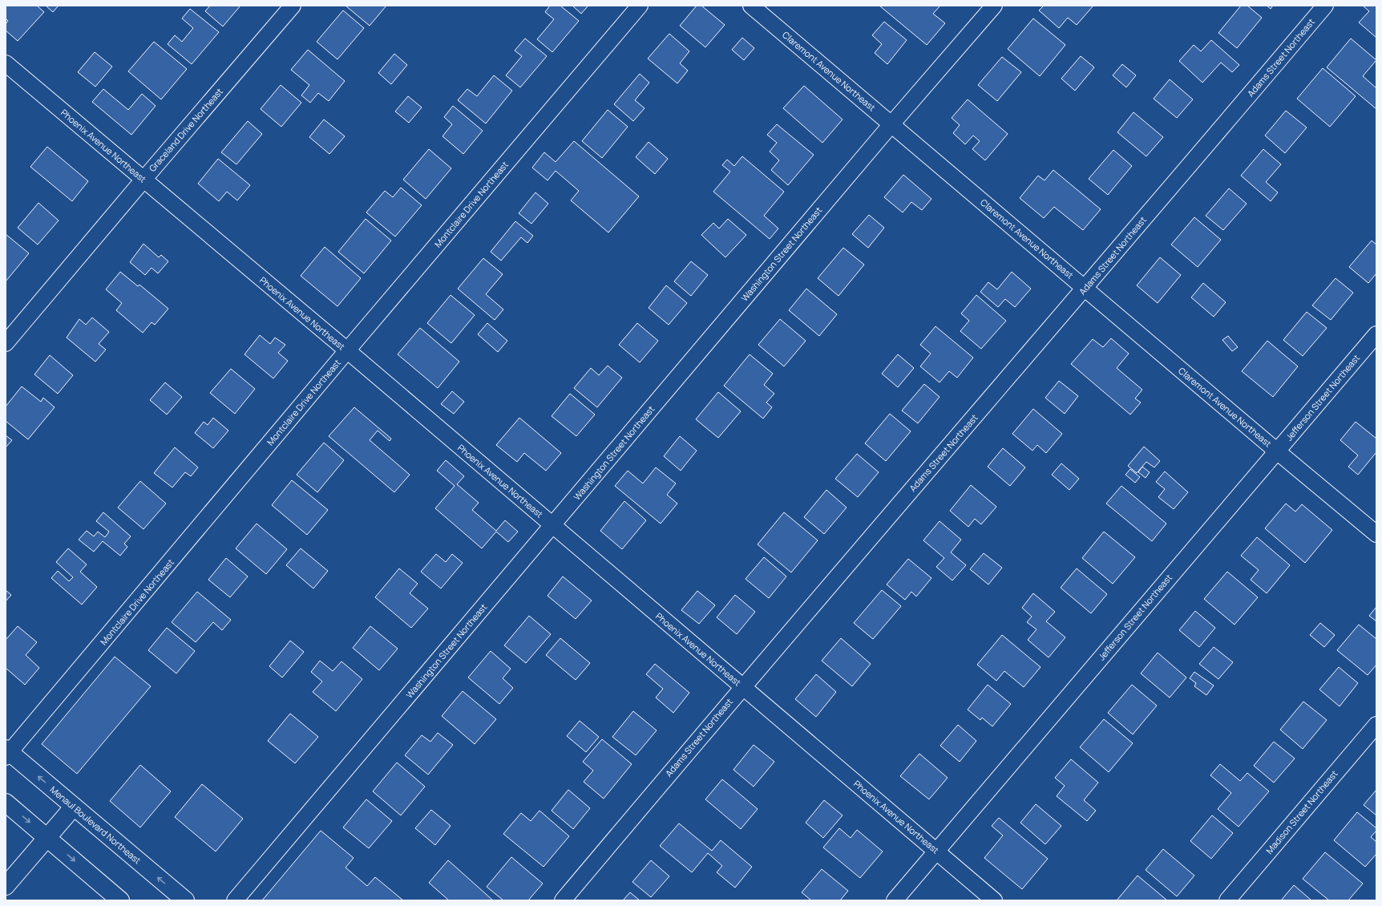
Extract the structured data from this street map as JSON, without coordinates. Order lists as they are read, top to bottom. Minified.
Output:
{"streets":{"main road":["Menaul Boulevard Northeast"],"street":["Adams Street Northeast","Claremont Avenue Northeast","Graceland Drive Northeast","Phoenix Avenue Northeast","Montclaire Drive Northeast","Washington Street Northeast","Jefferson Street Northeast","Madison Street Northeast"]},"crossings":[["Adams Street Northeast","Claremont Avenue Northeast"],["Adams Street Northeast","Phoenix Avenue Northeast"],["Claremont Avenue Northeast","Washington Street Northeast"],["Claremont Avenue Northeast","Jefferson Street Northeast"],["Graceland Drive Northeast","Phoenix Avenue Northeast"],["Phoenix Avenue Northeast","Montclaire Drive Northeast"],["Phoenix Avenue Northeast","Washington Street Northeast"],["Phoenix Avenue Northeast","Jefferson Street Northeast"],["Montclaire Drive Northeast","Menaul Boulevard Northeast"]]}
